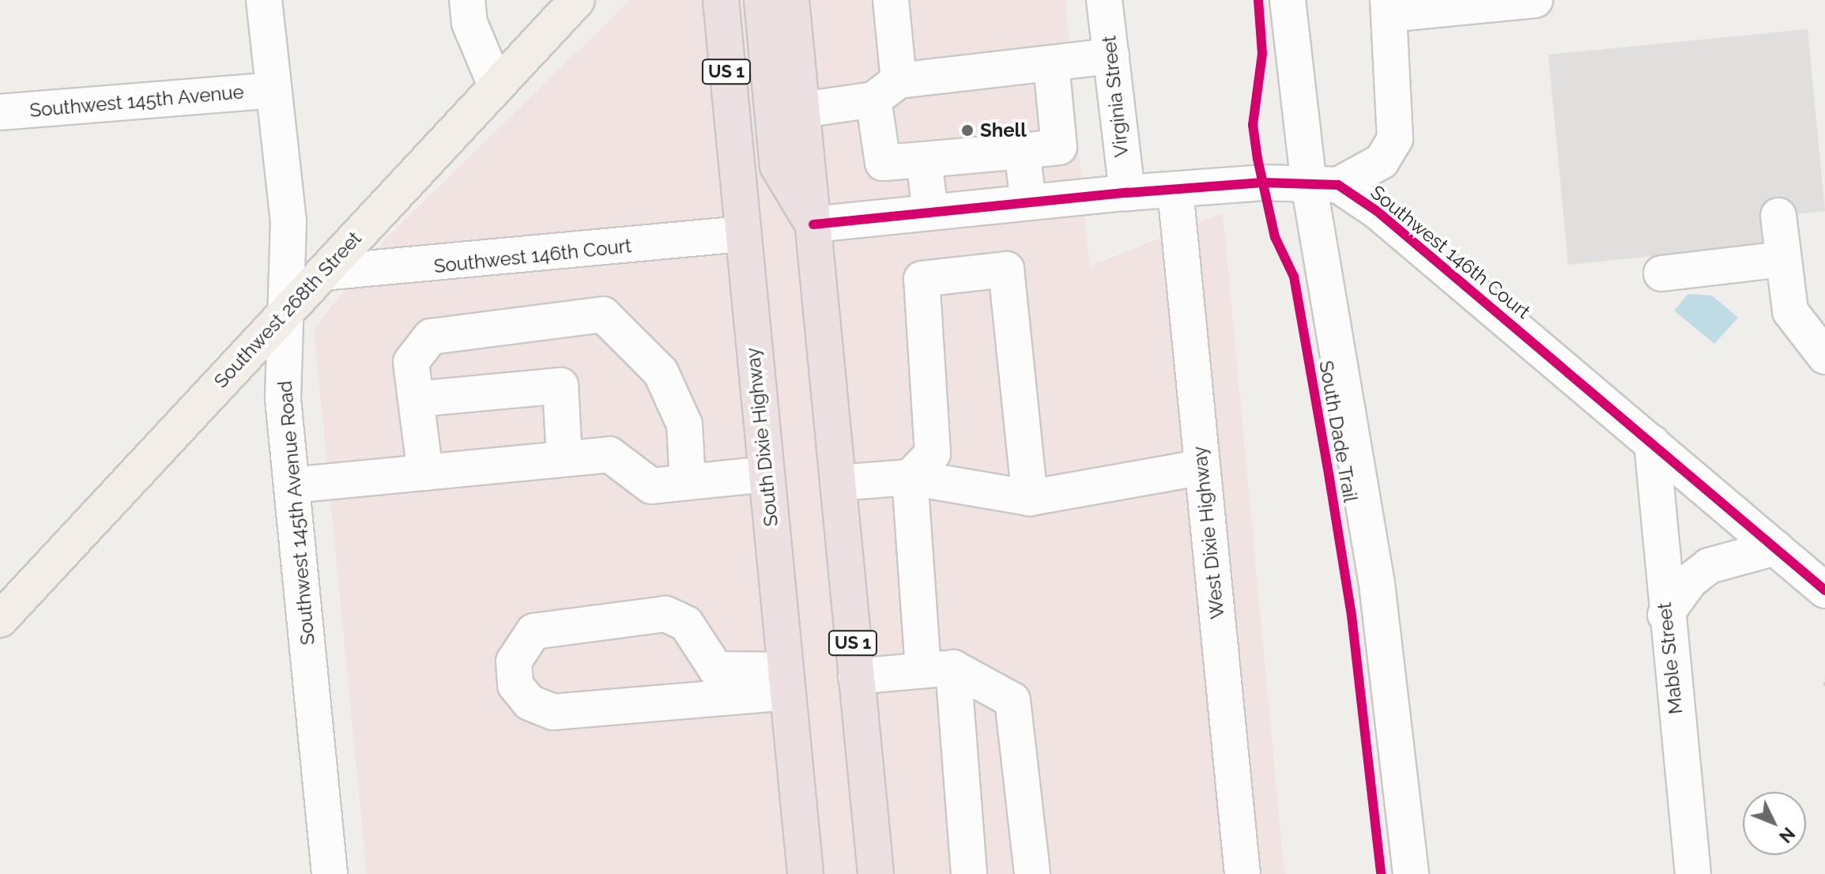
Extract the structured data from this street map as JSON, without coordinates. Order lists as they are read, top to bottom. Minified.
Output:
{"streets":{"highway":["US 1","South Dixie Highway"],"main road":["Southwest 268th Street"],"street":["Virginia Street","Southwest 145th Avenue","Southwest 146th Court","Southwest 145th Avenue Road","West Dixie Highway","Mable Street"],"cycle path":["South Dade Trail"]},"crossings":[["Southwest 145th Avenue","Southwest 145th Avenue Road"],["Southwest 146th Court","Southwest 268th Street"],["Southwest 146th Court","South Dixie Highway"],["Southwest 146th Court","Mable Street"],["Southwest 268th Street","Southwest 145th Avenue Road"]],"places":["Shell"],"north":"bottom right"}
